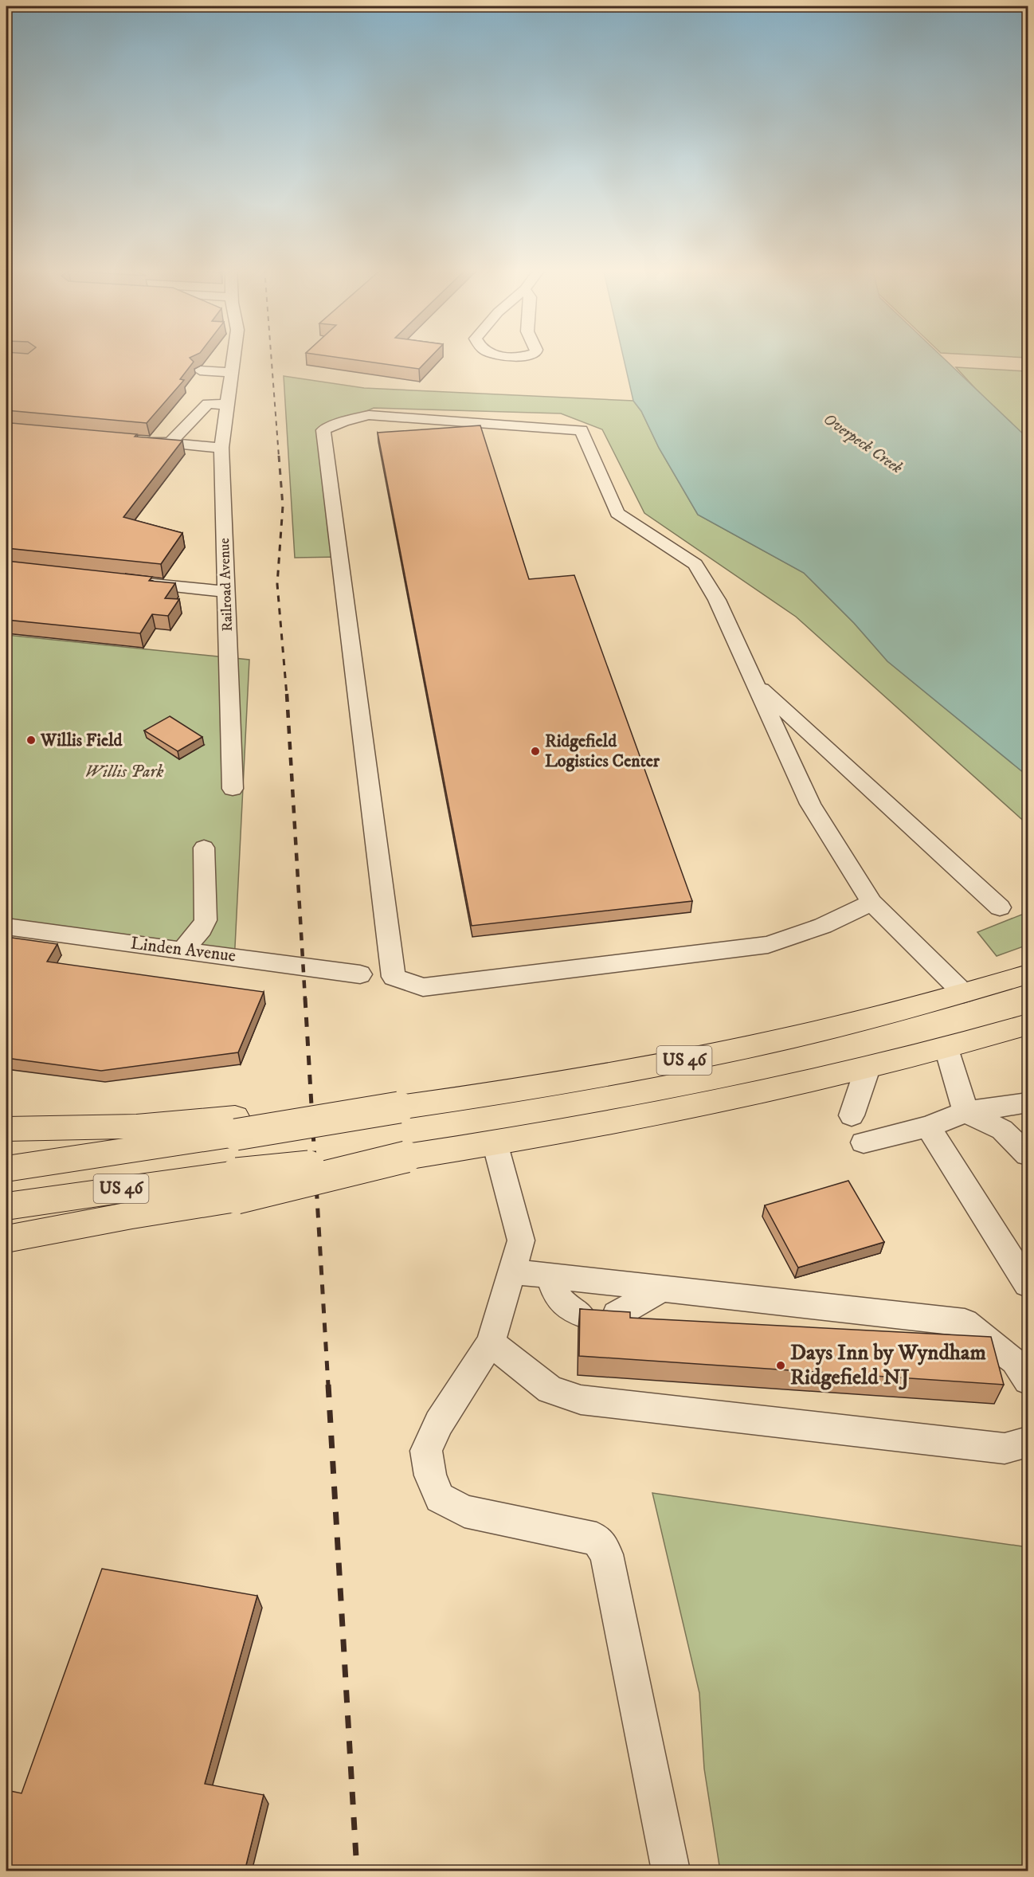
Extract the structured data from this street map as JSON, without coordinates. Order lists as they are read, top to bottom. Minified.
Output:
{"streets":{"highway":["US 46"],"street":["Railroad Avenue","Linden Avenue"]},"water":["Overpeck Creek"],"parks":["Willis Park"],"places":["Willis Field","Ridgefield Logistics Center","Days Inn by Wyndham Ridgefield NJ"]}
